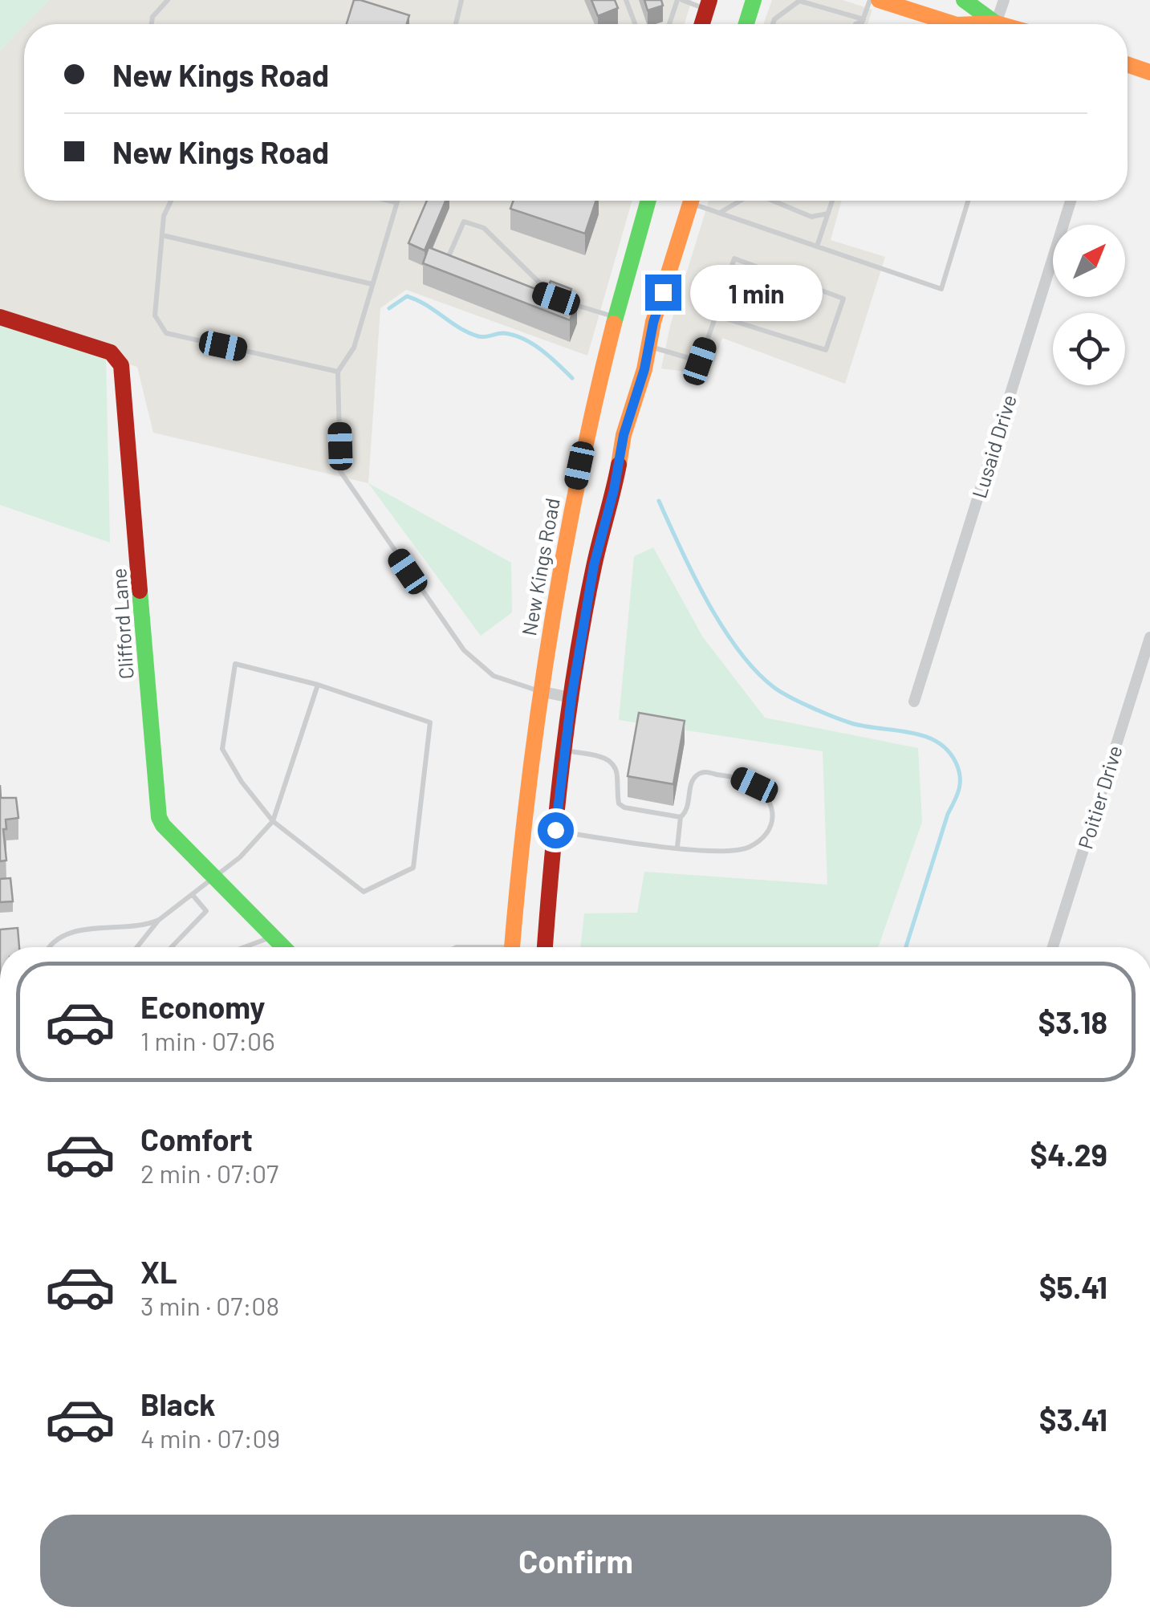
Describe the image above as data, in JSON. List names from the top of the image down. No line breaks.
{"streets":{"main road":["New Kings Road","Clifford Lane"],"street":["Lusaid Drive","Poitier Drive"]},"north":"top right","page":{"banner":["New Kings Road","New Kings Road"],"bubble":"1 min","list":[{"name":"Economy","note":"1 min · 07:06","value":"$3.18"},{"name":"Comfort","note":"2 min · 07:07","value":"$4.29"},{"name":"XL","note":"3 min · 07:08","value":"$5.41"},{"name":"Black","note":"4 min · 07:09","value":"$3.41"}],"buttons":"Confirm"}}
